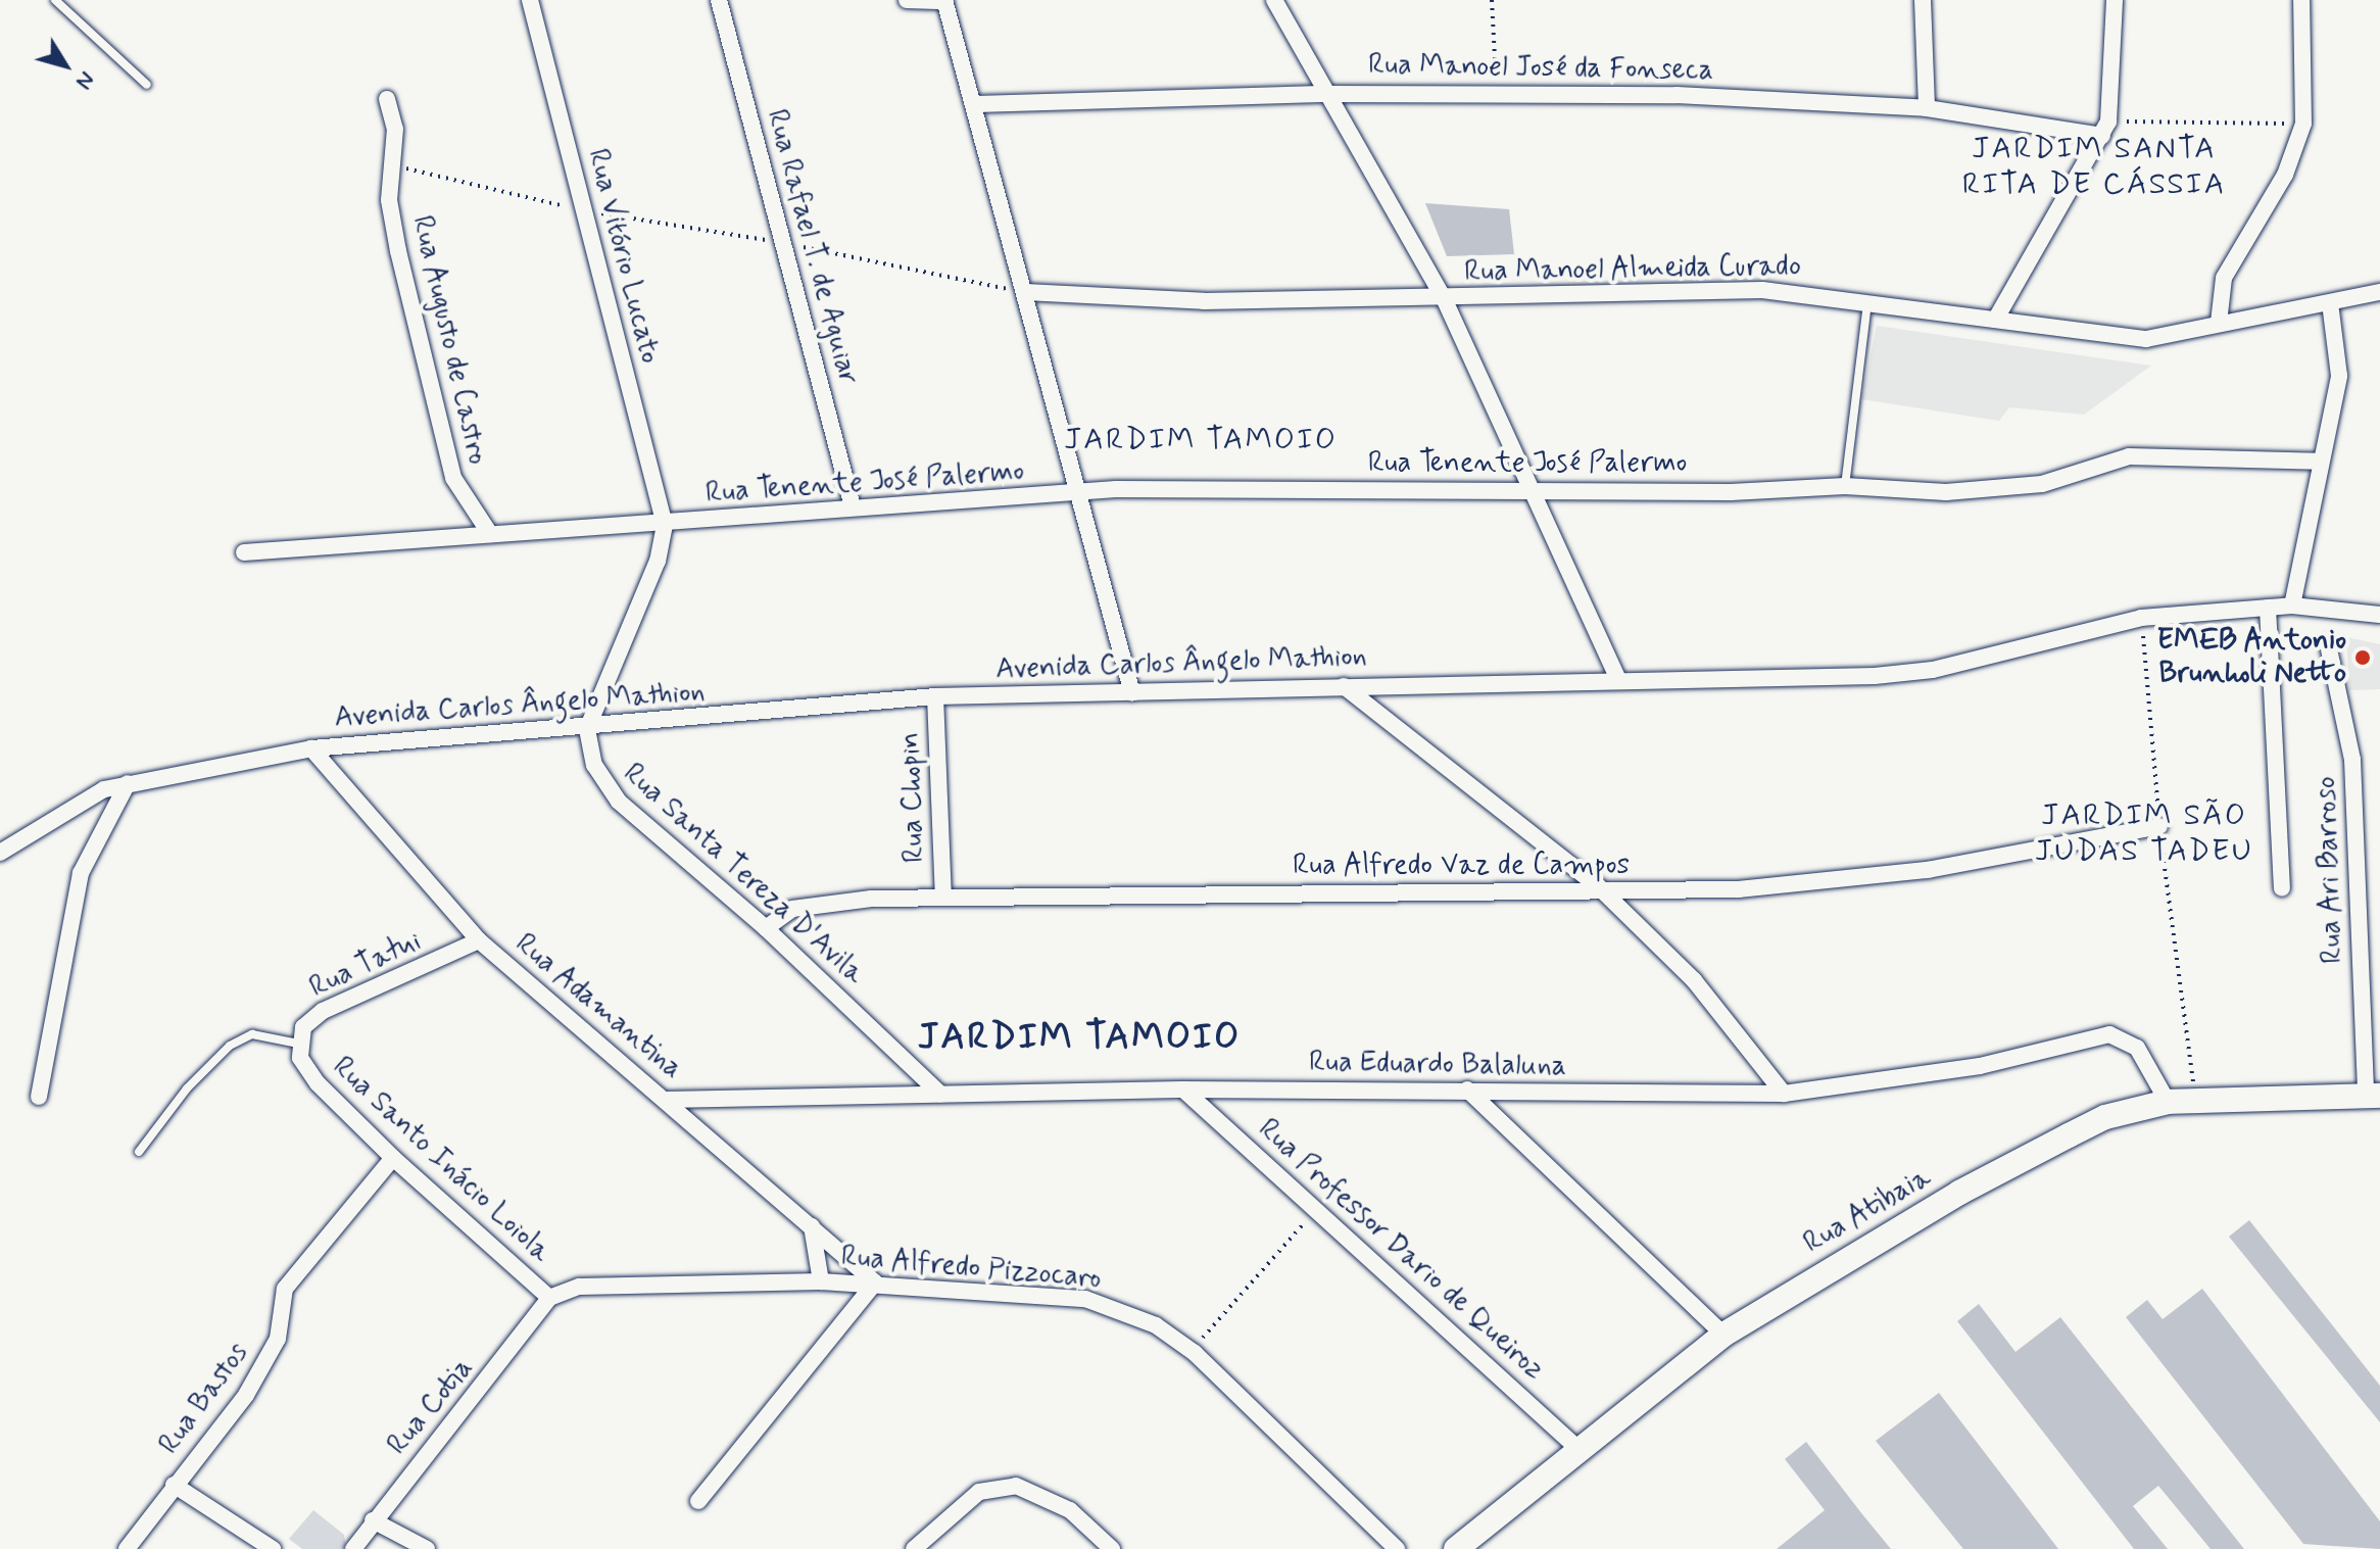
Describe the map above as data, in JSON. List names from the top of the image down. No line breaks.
{"streets":{"main road":["Rua Atibaia"],"street":["Rua Manoel José da Fonseca","Rua Rafael T. de Aguiar","Rua Vitório Lucato","Rua Manoel Almeida Curado","Rua Augusto de Castro","Rua Tenente José Palermo","Avenida Carlos Ângelo Mathion","Rua Chopin","Rua Alfredo Vaz de Campos","Rua Ari Barroso","Rua Santa Tereza D'Avila","Rua Tatui","Rua Adamantina","Rua Eduardo Balaluna","Rua Santo Inácio Loiola","Rua Professor Dario de Queiroz","Rua Alfredo Pizzocaro","Rua Bastos","Rua Cotia"]},"crossings":[["Rua Rafael T. de Aguiar","Rua Tenente José Palermo"],["Rua Vitório Lucato","Rua Tenente José Palermo"],["Rua Augusto de Castro","Rua Tenente José Palermo"],["Avenida Carlos Ângelo Mathion","Rua Chopin"],["Avenida Carlos Ângelo Mathion","Rua Santa Tereza D'Avila"],["Avenida Carlos Ângelo Mathion","Rua Adamantina"],["Rua Chopin","Rua Alfredo Vaz de Campos"],["Rua Alfredo Vaz de Campos","Rua Santa Tereza D'Avila"],["Rua Ari Barroso","Rua Atibaia"],["Rua Santa Tereza D'Avila","Rua Eduardo Balaluna"],["Rua Tatui","Rua Adamantina"],["Rua Tatui","Rua Santo Inácio Loiola"],["Rua Adamantina","Rua Eduardo Balaluna"],["Rua Adamantina","Rua Alfredo Pizzocaro"],["Rua Eduardo Balaluna","Rua Atibaia"],["Rua Eduardo Balaluna","Rua Professor Dario de Queiroz"],["Rua Santo Inácio Loiola","Rua Alfredo Pizzocaro"],["Rua Santo Inácio Loiola","Rua Bastos"],["Rua Santo Inácio Loiola","Rua Cotia"],["Rua Atibaia","Rua Professor Dario de Queiroz"],["Rua Alfredo Pizzocaro","Rua Cotia"]],"districts":["JARDIM SANTA RITA DE CÁSSIA","JARDIM TAMOIO","JARDIM SÃO JUDAS TADEU","JARDIM TAMOIO"],"places":["EMEB Antonio Brunholi Netto"],"north":"bottom right"}
